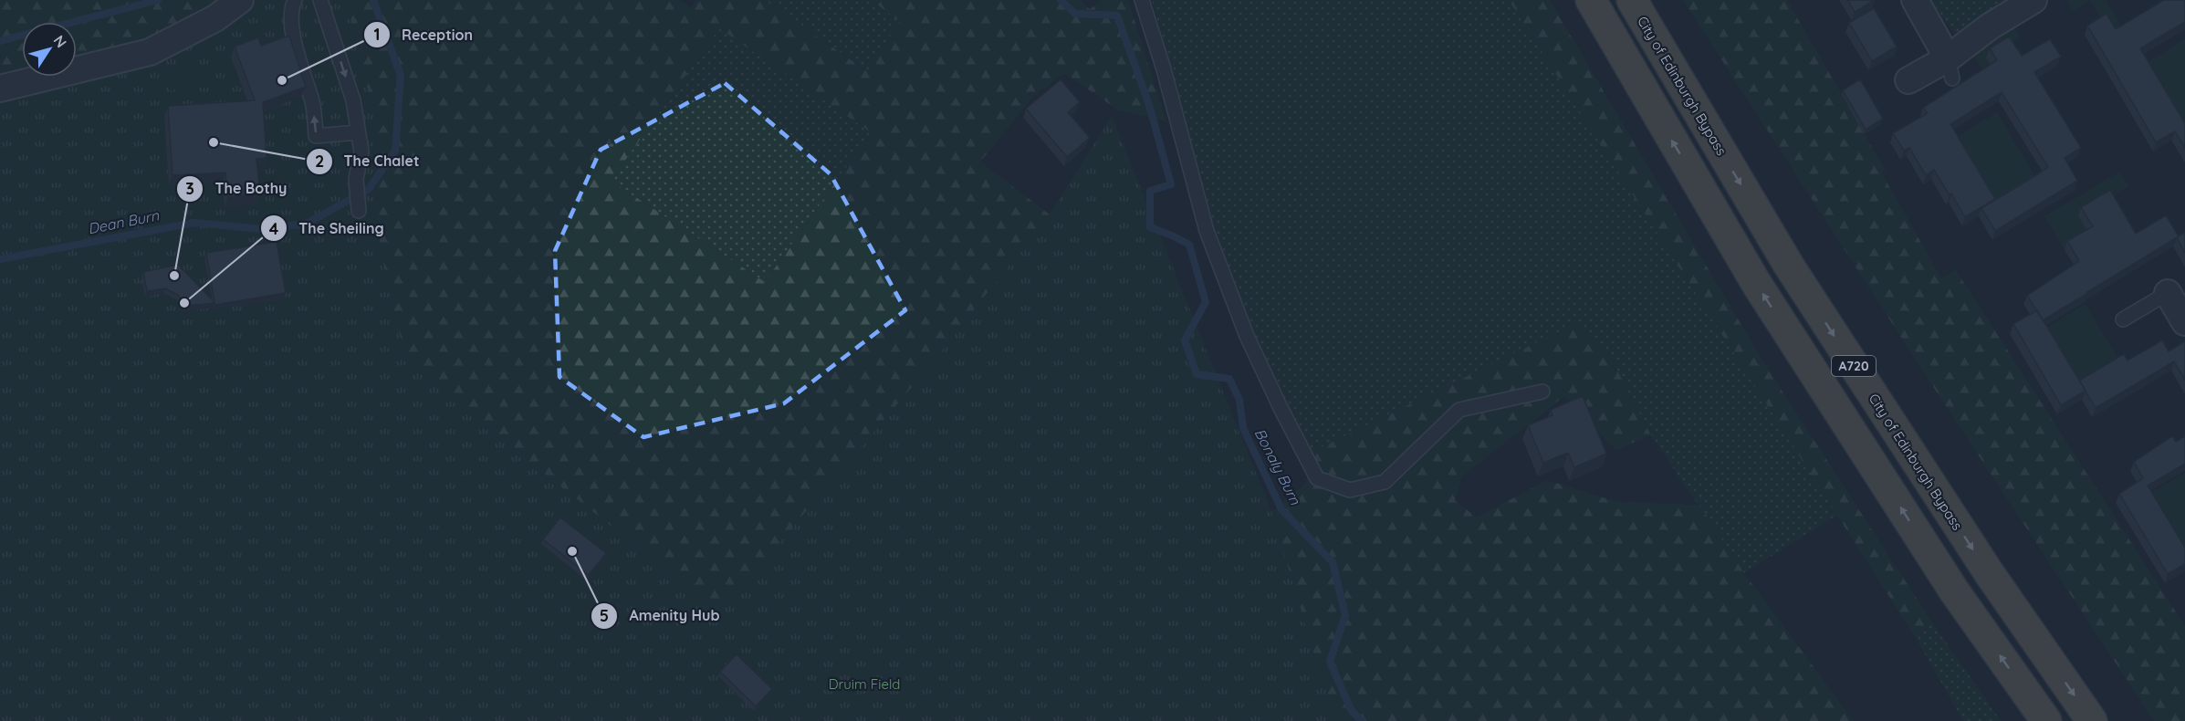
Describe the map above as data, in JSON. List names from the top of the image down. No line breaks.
{"streets":{"highway":["City of Edinburgh Bypass","A720"]},"water":["Dean Burn","Bonaly Burn"],"parks":["Druim Field"],"places":["Reception","The Chalet","The Bothy","The Sheiling","Amenity Hub"],"north":"top right"}
